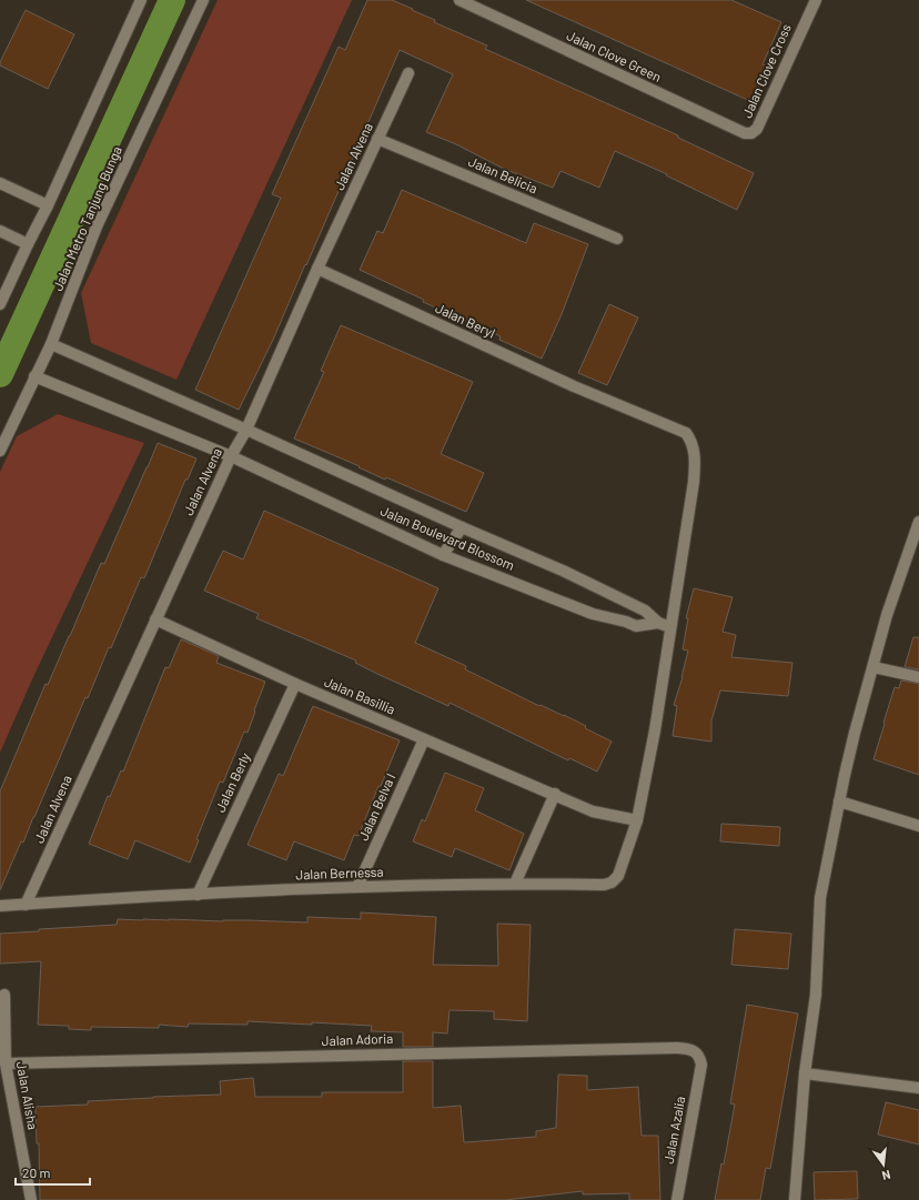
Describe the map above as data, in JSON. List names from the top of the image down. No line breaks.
{"streets":{"street":["Jalan Clove Green","Jalan Clove Cross","Jalan Alvena","Jalan Belicia","Jalan Metro Tanjung Bunga","Jalan Beryl","Jalan Boulevard Blossom","Jalan Basillia","Jalan Berly","Jalan Belva I","Jalan Bernessa","Jalan Adoria","Jalan Alisha","Jalan Azalia"]},"crossings":[["Jalan Clove Green","Jalan Clove Cross"],["Jalan Alvena","Jalan Belicia"],["Jalan Alvena","Jalan Beryl"],["Jalan Alvena","Jalan Boulevard Blossom"],["Jalan Alvena","Jalan Basillia"],["Jalan Alvena","Jalan Bernessa"],["Jalan Metro Tanjung Bunga","Jalan Boulevard Blossom"],["Jalan Beryl","Jalan Boulevard Blossom"],["Jalan Beryl","Jalan Bernessa"],["Jalan Boulevard Blossom","Jalan Bernessa"],["Jalan Basillia","Jalan Berly"],["Jalan Basillia","Jalan Belva I"],["Jalan Basillia","Jalan Bernessa"],["Jalan Berly","Jalan Bernessa"],["Jalan Belva I","Jalan Bernessa"],["Jalan Adoria","Jalan Alisha"],["Jalan Adoria","Jalan Azalia"]],"scale_bar":"20 m","north":"bottom"}
